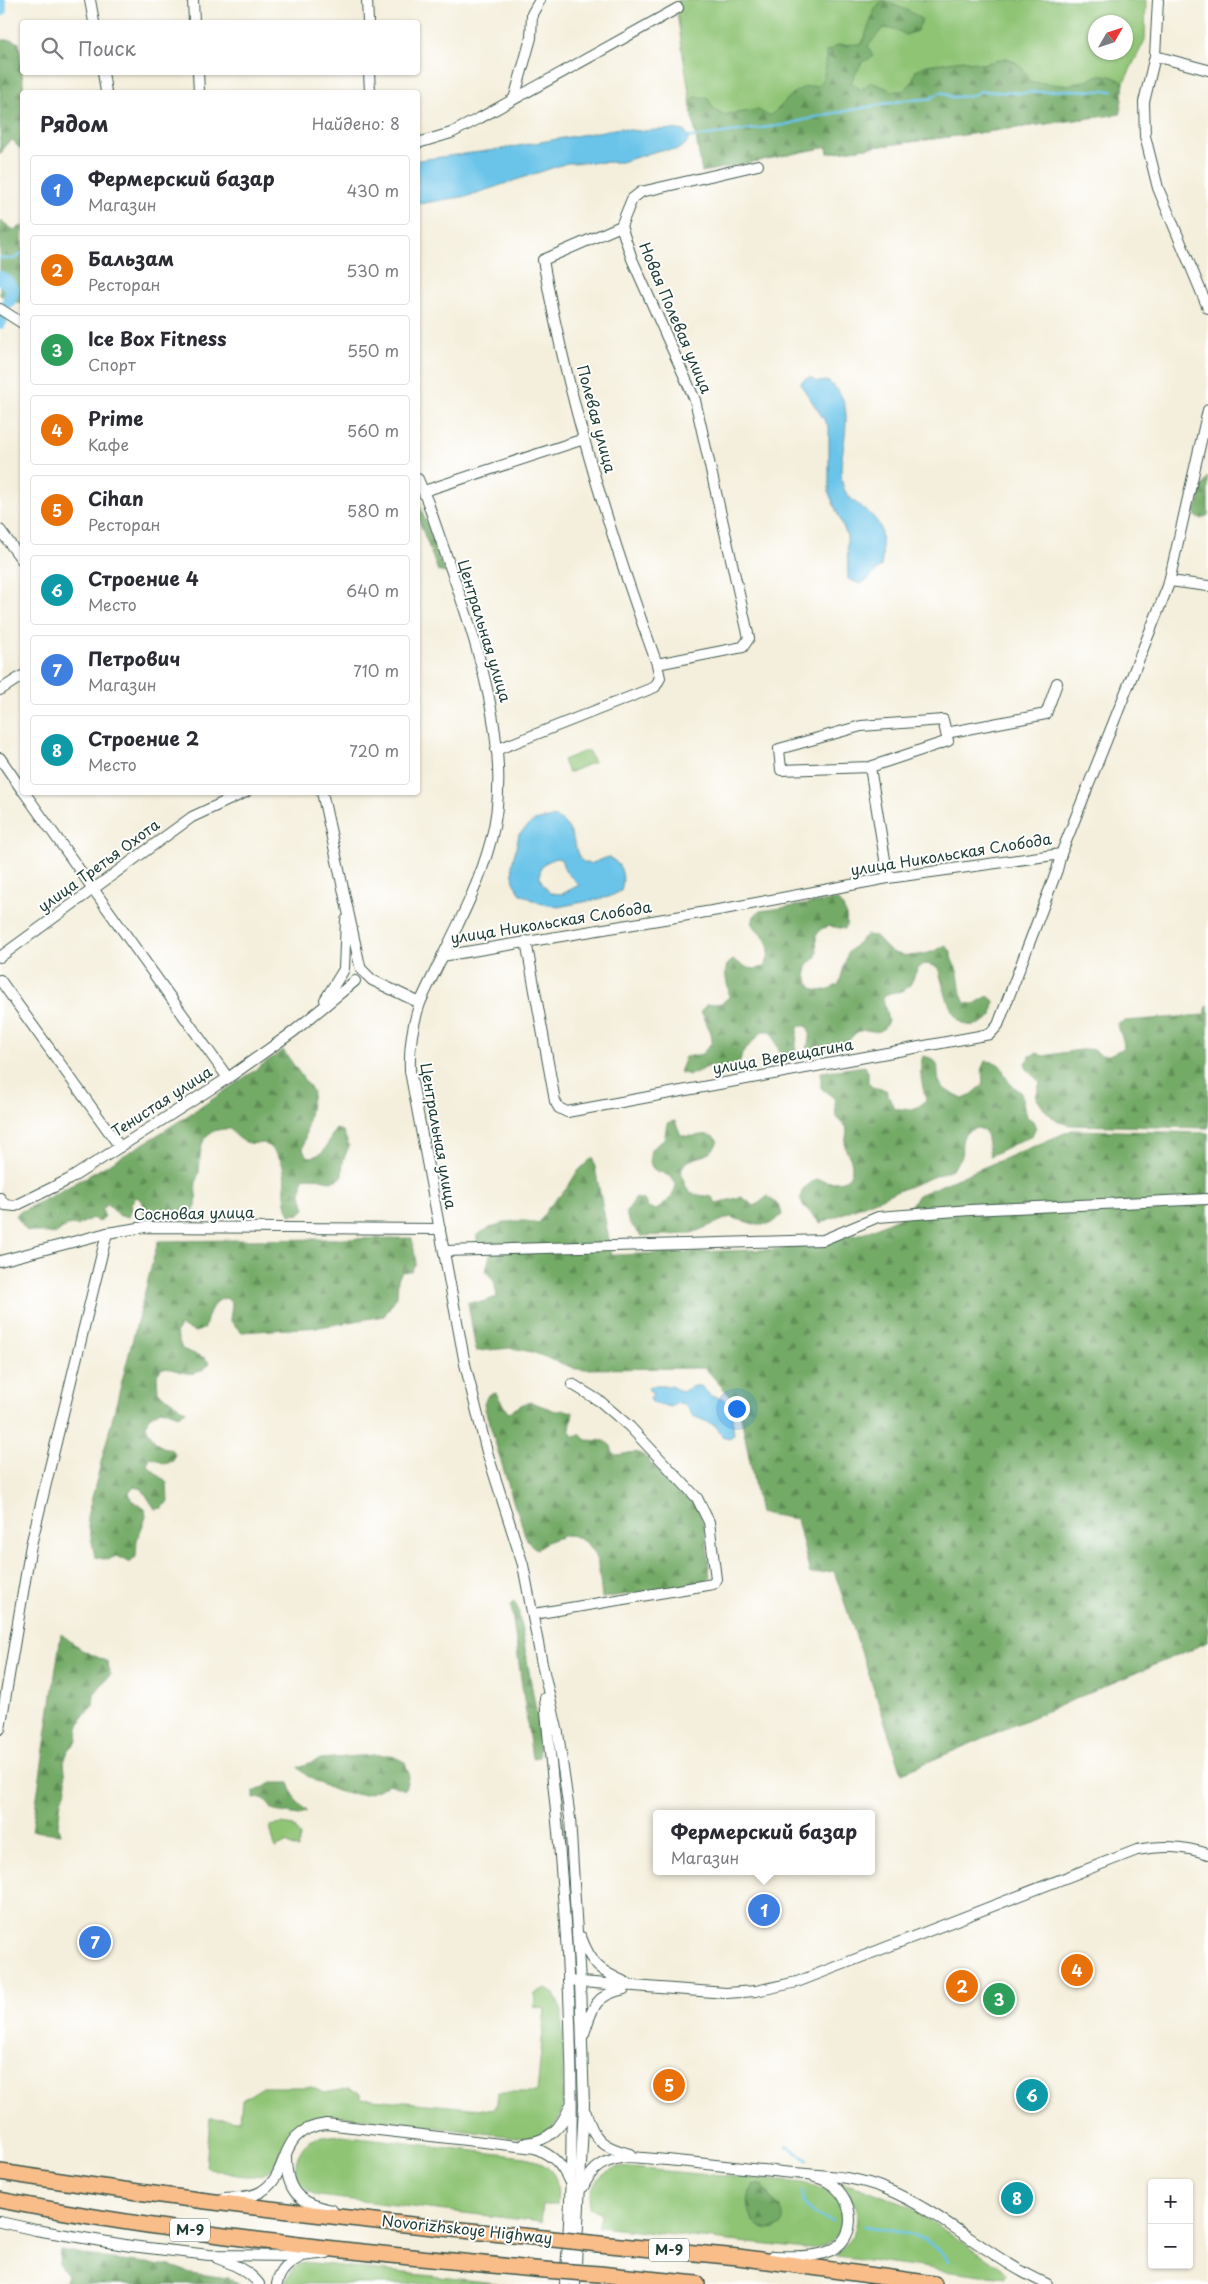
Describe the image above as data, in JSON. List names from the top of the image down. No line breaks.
{"streets":{"highway":["М-9","Novorizhskoye Highway"],"street":["Новая Полевая улица","Полевая улица","Центральная улица","улица Никольская Слобода","улица Третья Охота","улица Верещагина","Тенистая улица","Сосновая улица"]},"crossings":[["Новая Полевая улица","Полевая улица"],["Центральная улица","улица Никольская Слобода"],["Центральная улица","Сосновая улица"],["улица Никольская Слобода","улица Верещагина"],["М-9","Novorizhskoye Highway"]],"north":"top right","page":{"search":"Поиск","heading":["Рядом","Найдено: 8"],"list":[{"mark":"1","name":"Фермерский базар","note":"Магазин","value":"430 m"},{"mark":"2","name":"Бальзам","note":"Ресторан","value":"530 m"},{"mark":"3","name":"Ice Box Fitness","note":"Спорт","value":"550 m"},{"mark":"4","name":"Prime","note":"Кафе","value":"560 m"},{"mark":"5","name":"Cihan","note":"Ресторан","value":"580 m"},{"mark":"6","name":"Строение 4","note":"Место","value":"640 m"},{"mark":"7","name":"Петрович","note":"Магазин","value":"710 m"},{"mark":"8","name":"Строение 2","note":"Место","value":"720 m"}],"popup":["Фермерский базар","Магазин"],"pins":["1","7","4","2","3","5","6","8"],"map_buttons":["+","−"]}}
